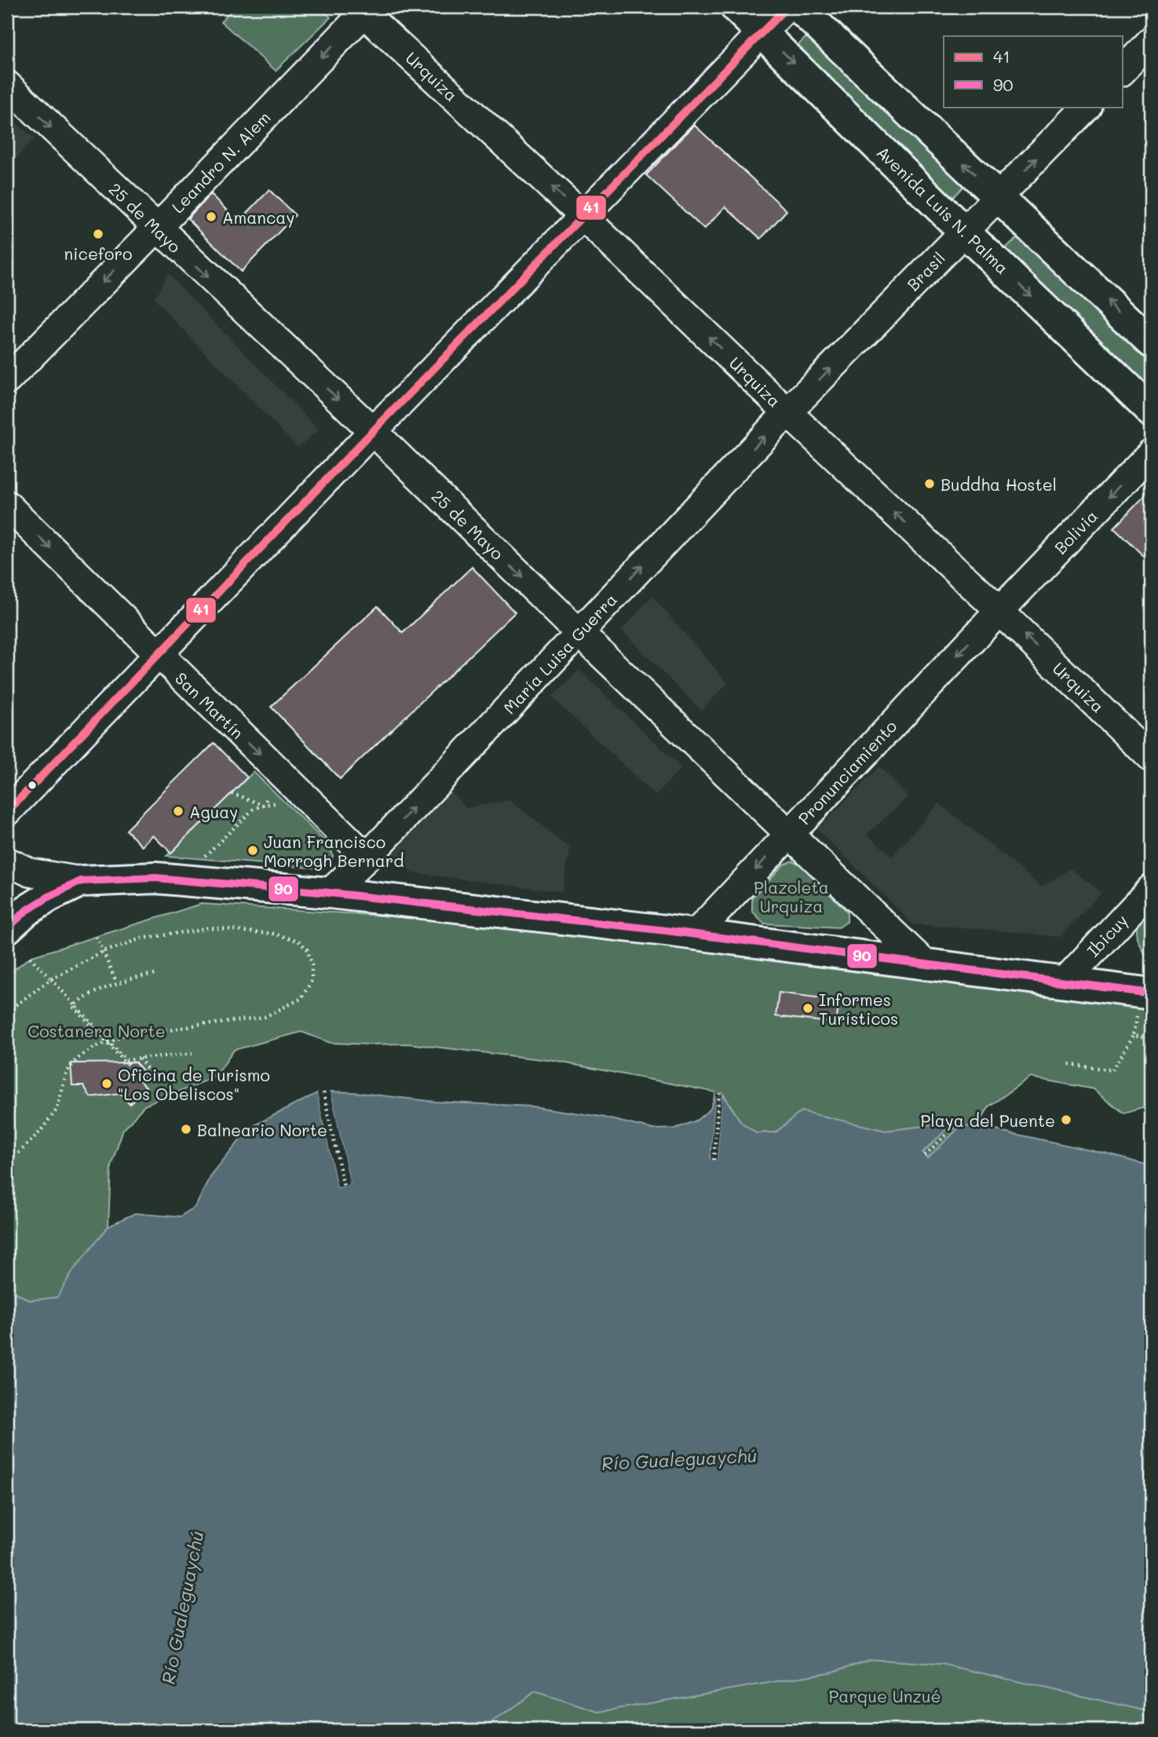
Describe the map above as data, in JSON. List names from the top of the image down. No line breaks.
{"streets":{"main road":["Avenida Luis N. Palma"],"street":["Urquiza","Leandro N. Alem","25 de Mayo","Brasil","Bolivia","María Luisa Guerra","San Martín","Pronunciamiento","Ibicuy"]},"crossings":[["Urquiza","Leandro N. Alem"],["Urquiza","Brasil"],["Urquiza","Bolivia"],["Urquiza","María Luisa Guerra"],["Urquiza","Pronunciamiento"],["Leandro N. Alem","25 de Mayo"],["Avenida Luis N. Palma","Brasil"],["25 de Mayo","María Luisa Guerra"],["25 de Mayo","Pronunciamiento"],["Brasil","María Luisa Guerra"],["Bolivia","Pronunciamiento"],["María Luisa Guerra","San Martín"]],"one_way":["Urquiza","Leandro N. Alem","25 de Mayo","Brasil","Bolivia","María Luisa Guerra","San Martín","Pronunciamiento"],"water":["Río Gualeguaychú"],"parks":["Plazoleta Urquiza","Costanera Norte","Parque Unzué"],"places":["Amancay","niceforo","Buddha Hostel","Aguay","Juan Francisco Morrogh Bernard","Informes Turísticos","Oficina de Turismo \"Los Obeliscos\"","Playa del Puente","Balneario Norte"],"lines":["transit line 41","transit line 90"],"legend":["41","90"]}
